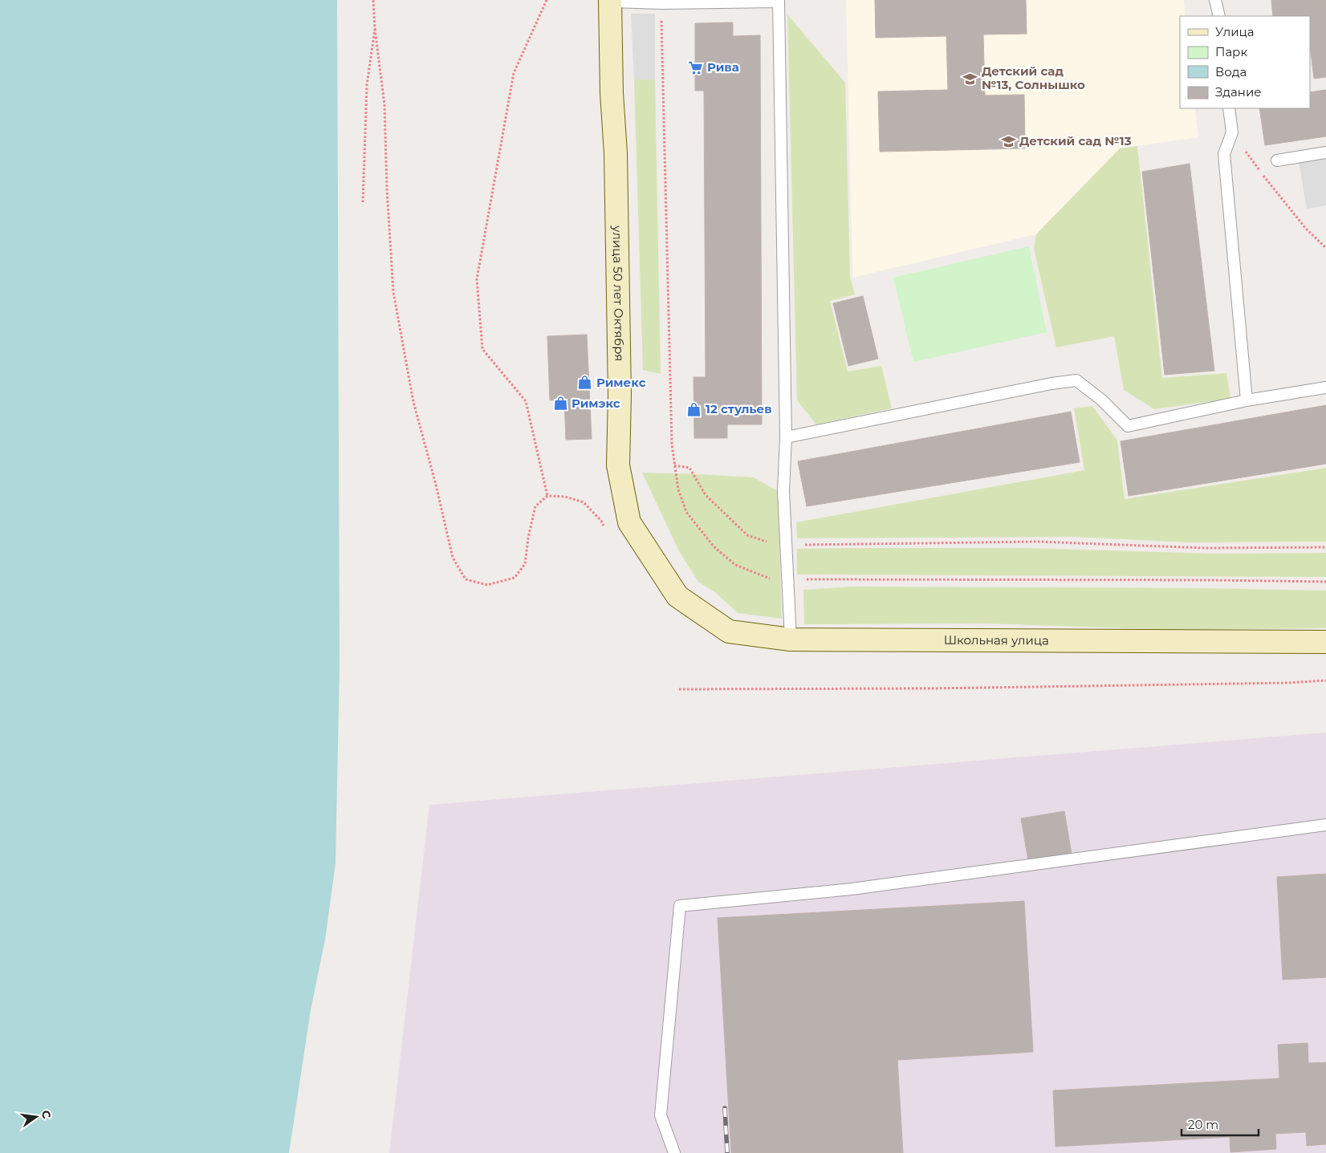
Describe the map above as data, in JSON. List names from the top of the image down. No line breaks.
{"streets":{"street":["улица 50 лет Октября","Школьная улица"]},"crossings":[["улица 50 лет Октября","Школьная улица"]],"places":{"supermarket":["Рива"],"school or university":["Детский сад №13, Солнышко","Детский сад №13"],"shop":["Римекс","Римэкс","12 стульев"]},"legend":["Улица","Парк","Вода","Здание"],"scale_bar":"20 m","north":"right"}
